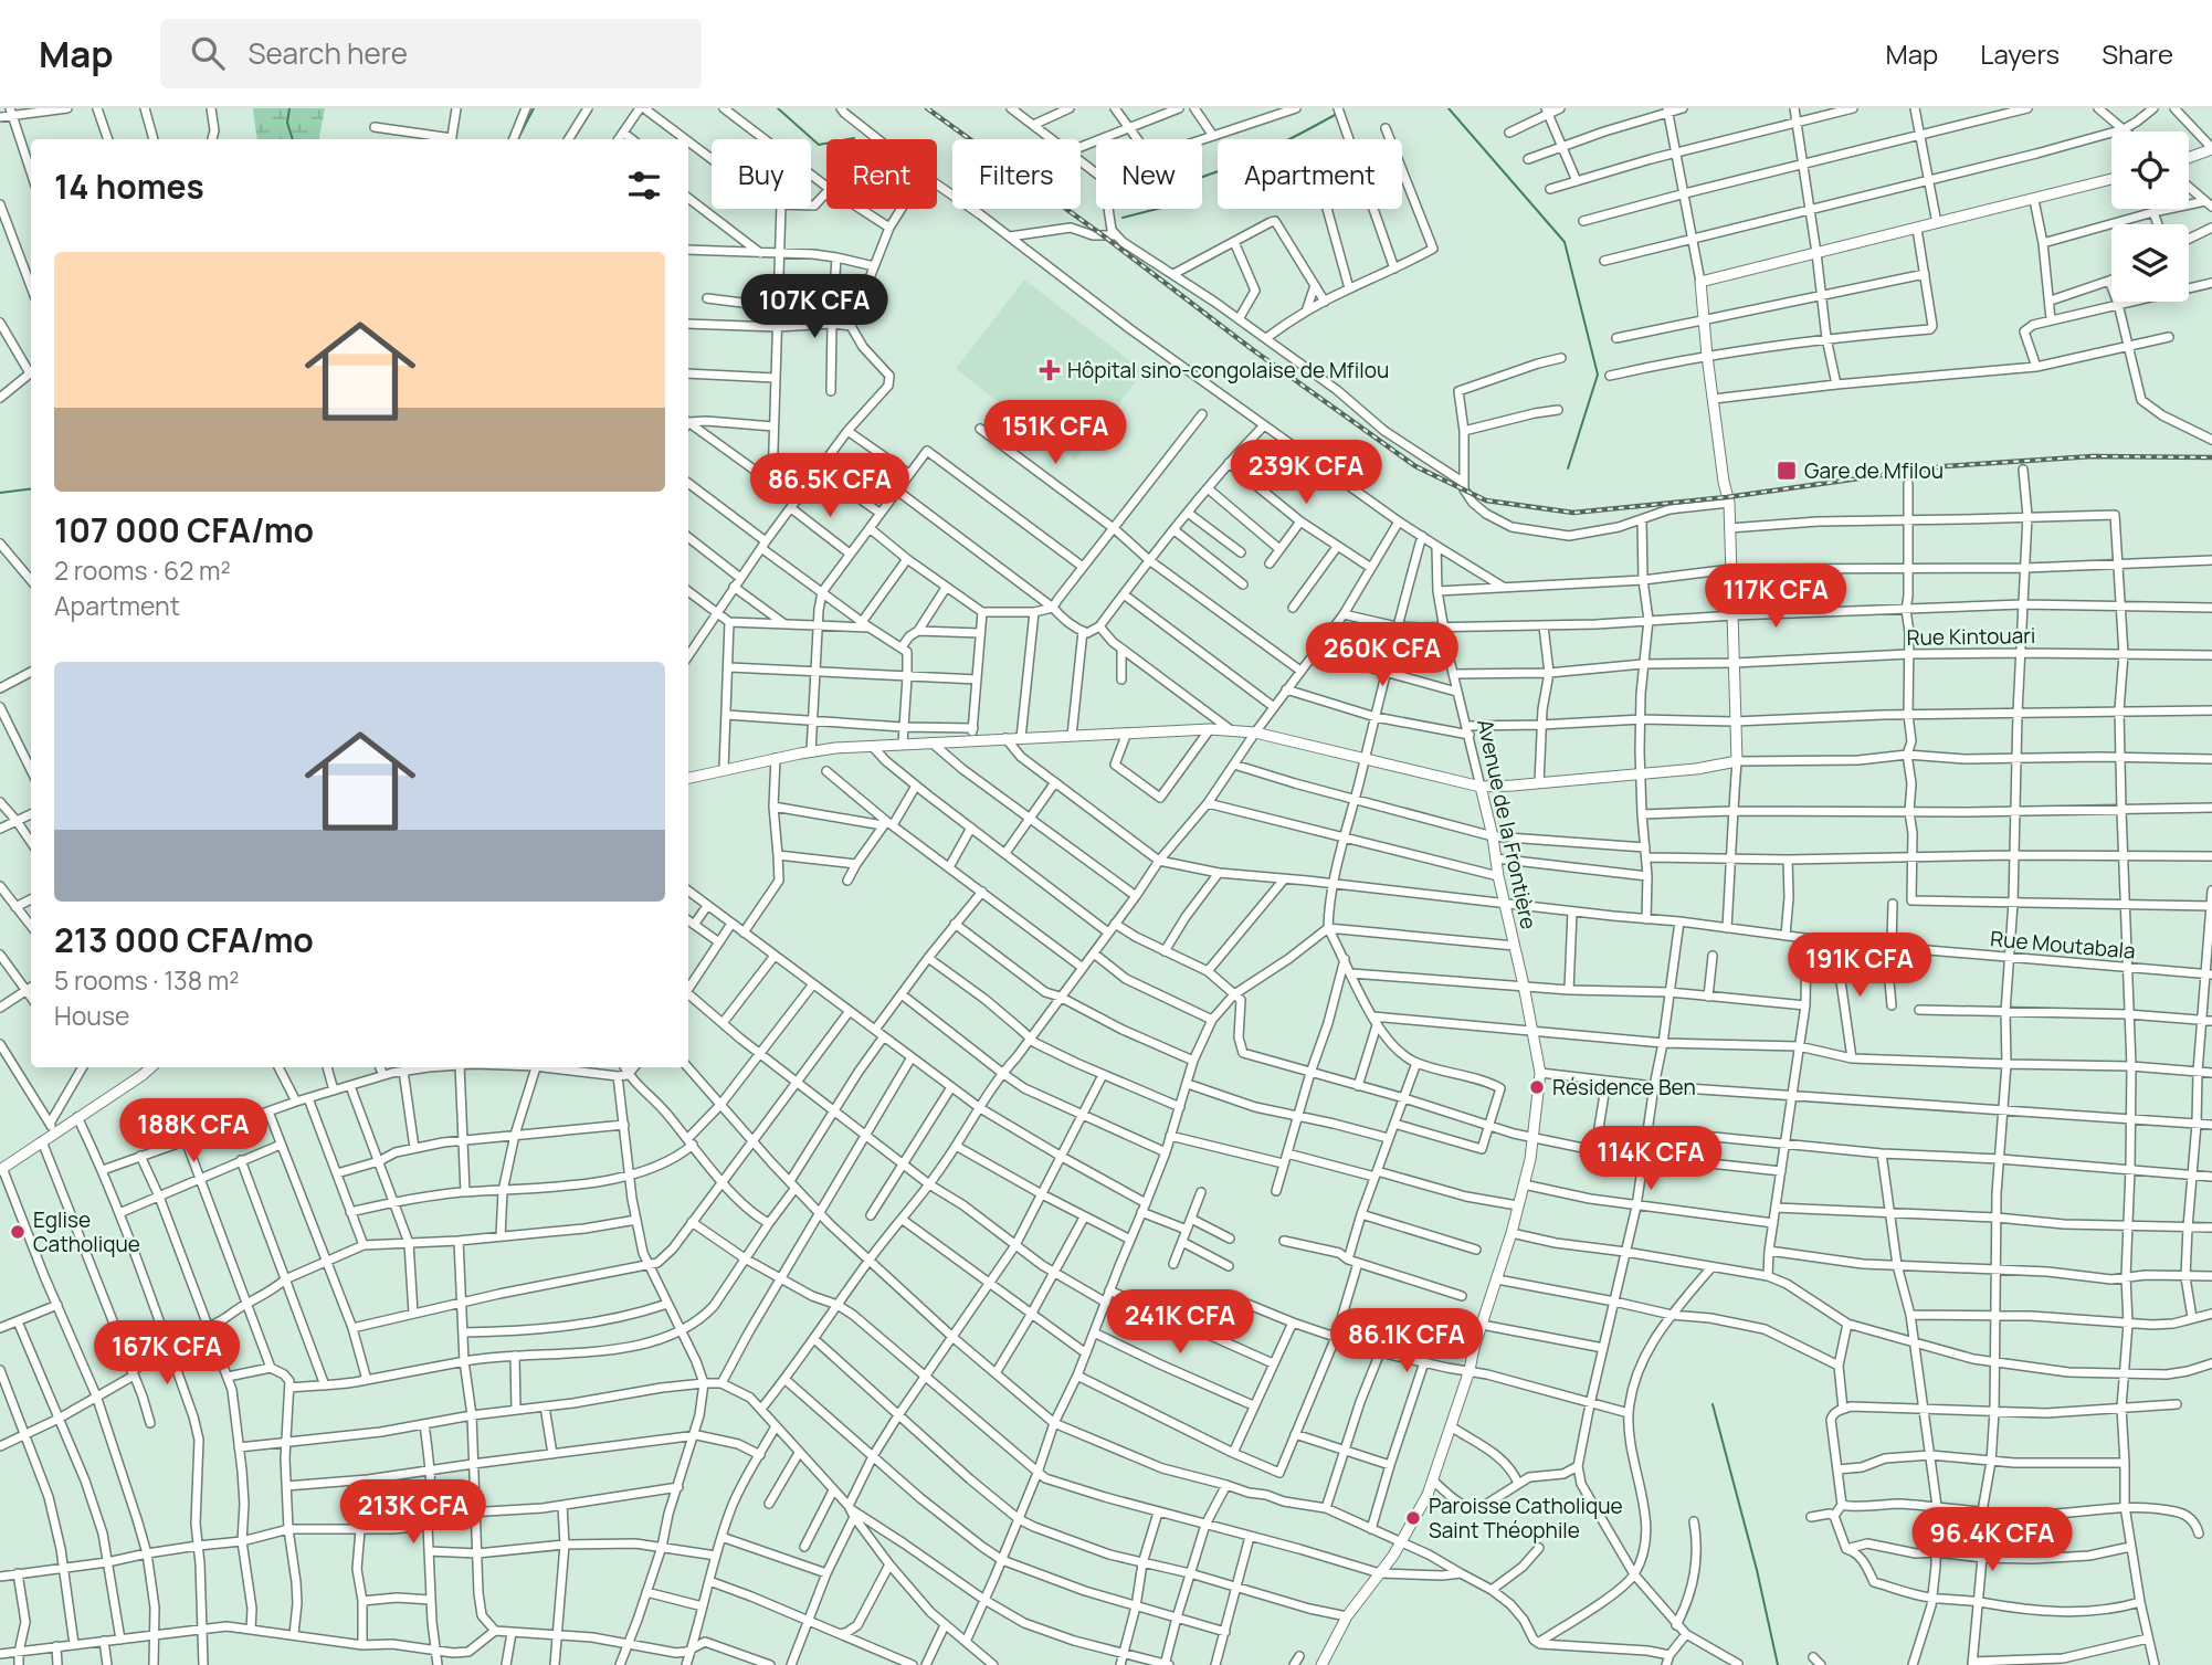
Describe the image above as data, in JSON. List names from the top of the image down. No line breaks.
{"streets":{"street":["Rue Kintouari","Avenue de la Frontière","Rue Moutabala"]},"crossings":[["Rue Kintouari","Avenue de la Frontière"],["Avenue de la Frontière","Rue Moutabala"]],"places":{"health":["Hôpital sino-congolaise de Mfilou"],"transit":["Gare de Mfilou"],"other":["Résidence Ben","Eglise Catholique","Paroisse Catholique Saint Théophile"]},"page":{"header":"Map","search":"Search here","nav":["Map","Layers","Share"],"chip":["Buy","Rent","Filters","New","Apartment"],"heading":"14 homes","list":[{"name":"107 000 CFA/mo","note":"2 rooms · 62 m² · Apartment"},{"name":"213 000 CFA/mo","note":"5 rooms · 138 m² · House"}],"price":["107K CFA","151K CFA","239K CFA","86.5K CFA","117K CFA","260K CFA","191K CFA","188K CFA","114K CFA","241K CFA","86.1K CFA","167K CFA","213K CFA","96.4K CFA"]}}
